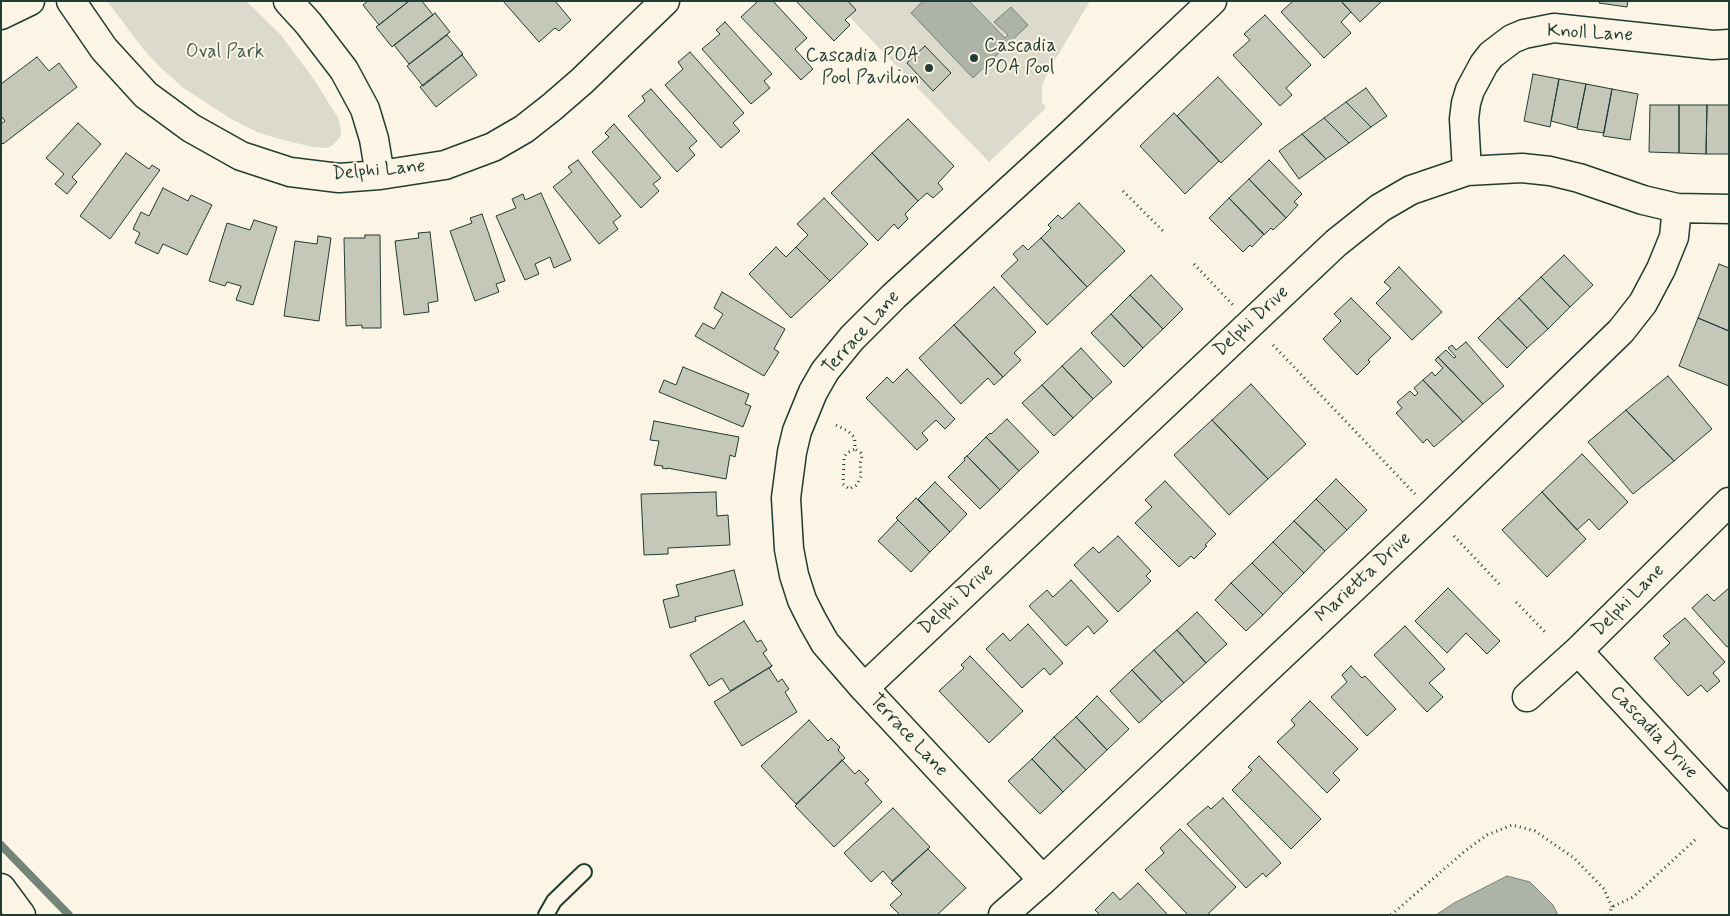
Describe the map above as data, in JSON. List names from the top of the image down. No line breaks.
{"streets":{"street":["Knoll Lane","Delphi Lane","Delphi Drive","Terrace Lane","Marietta Drive","Cascadia Drive"]},"crossings":[["Knoll Lane","Delphi Drive"],["Delphi Lane","Cascadia Drive"],["Delphi Drive","Terrace Lane"],["Delphi Drive","Marietta Drive"],["Terrace Lane","Marietta Drive"]],"parks":["Oval Park"],"places":["Cascadia POA Pool","Cascadia POA Pool Pavilion"]}
